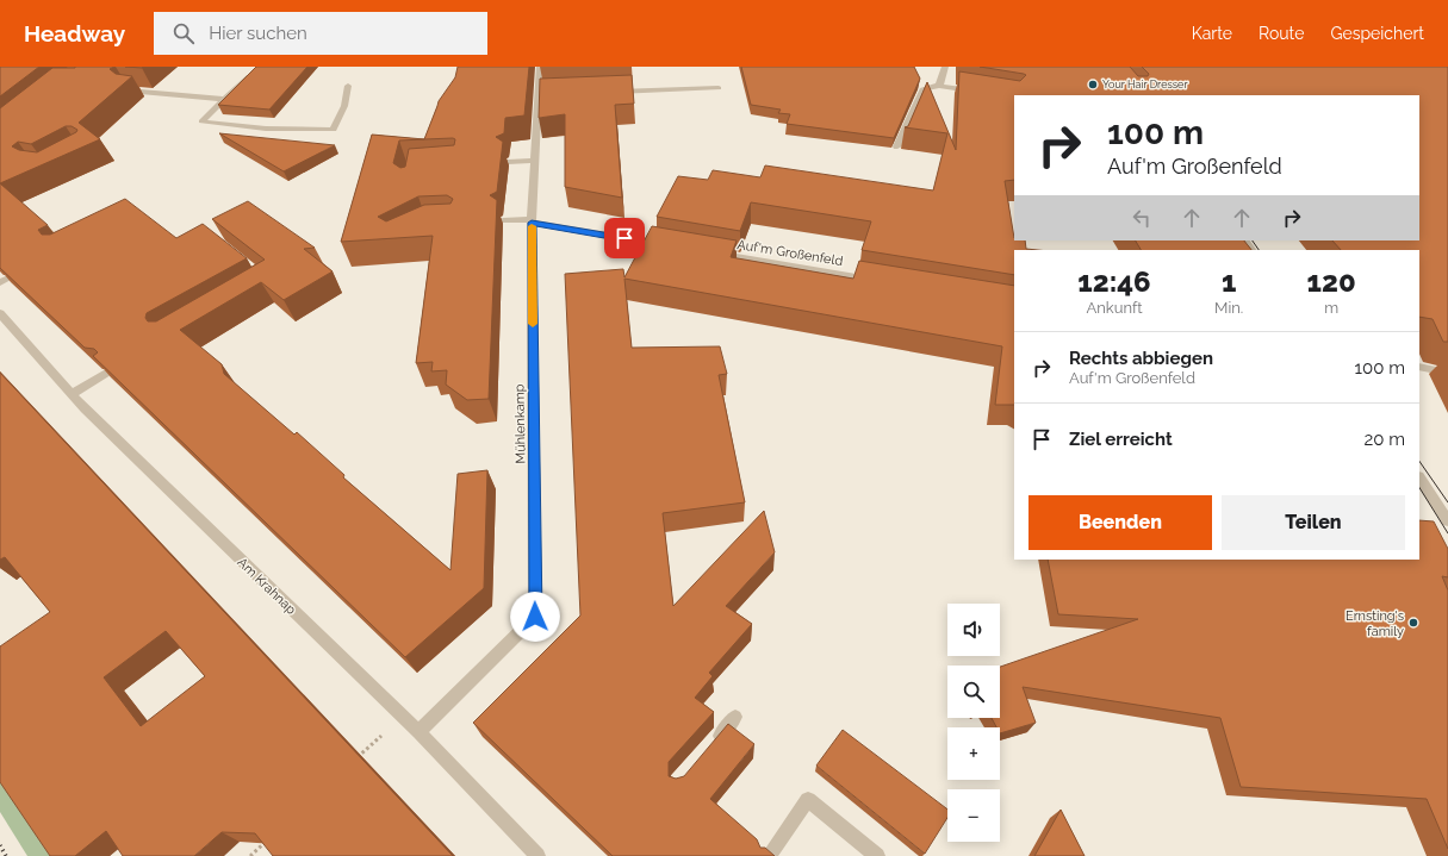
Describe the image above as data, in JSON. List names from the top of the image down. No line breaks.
{"streets":{"street":["Auf'm Großenfeld","Mühlenkamp","Am Krahnap"]},"crossings":[["Mühlenkamp","Am Krahnap"]],"places":["Your Hair Dresser","Ernsting's family"],"page":{"header":"Headway","search":"Hier suchen","nav":["Karte","Route","Gespeichert"],"turn":["100 m","Auf'm Großenfeld"],"eta":["12:46","Ankunft","1","Min.","120","m"],"list":[{"name":"Rechts abbiegen","note":"Auf'm Großenfeld","value":"100 m"},{"name":"Ziel erreicht","value":"20 m"}],"buttons":["Beenden","Teilen"],"map_buttons":["+","−"]}}
